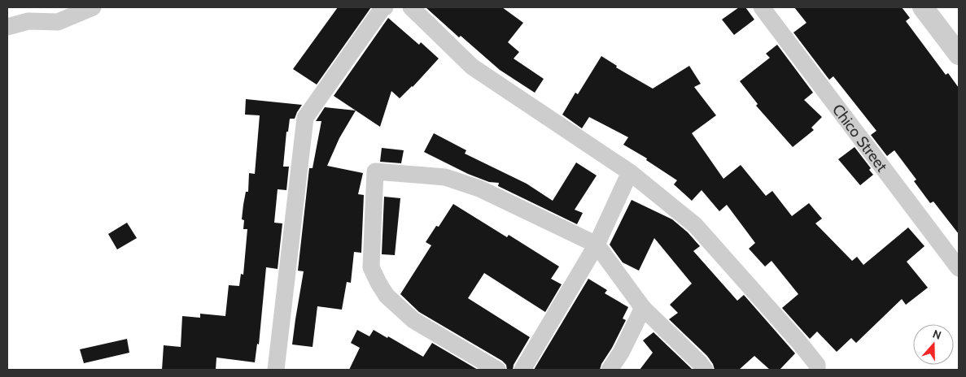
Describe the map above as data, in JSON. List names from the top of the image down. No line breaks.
{"streets":{"street":["Chico Street"]},"north":"top"}
